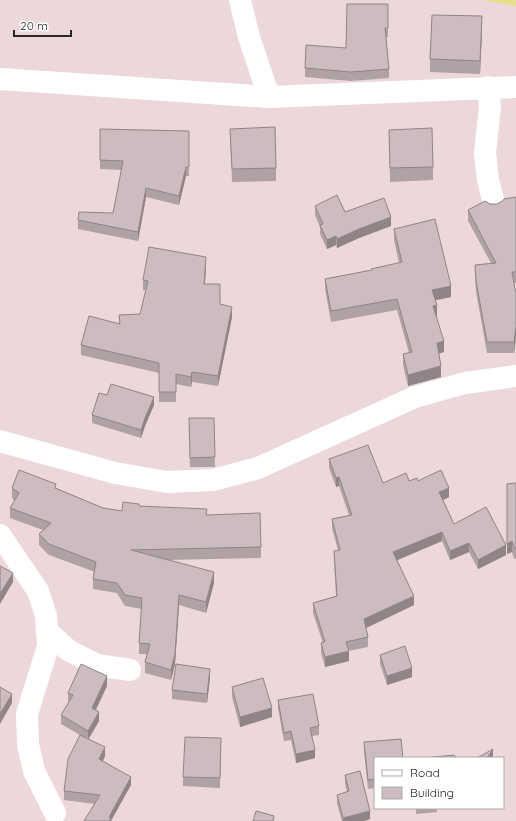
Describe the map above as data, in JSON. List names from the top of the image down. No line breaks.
{"legend":["Road","Building"],"scale_bar":"20 m"}
